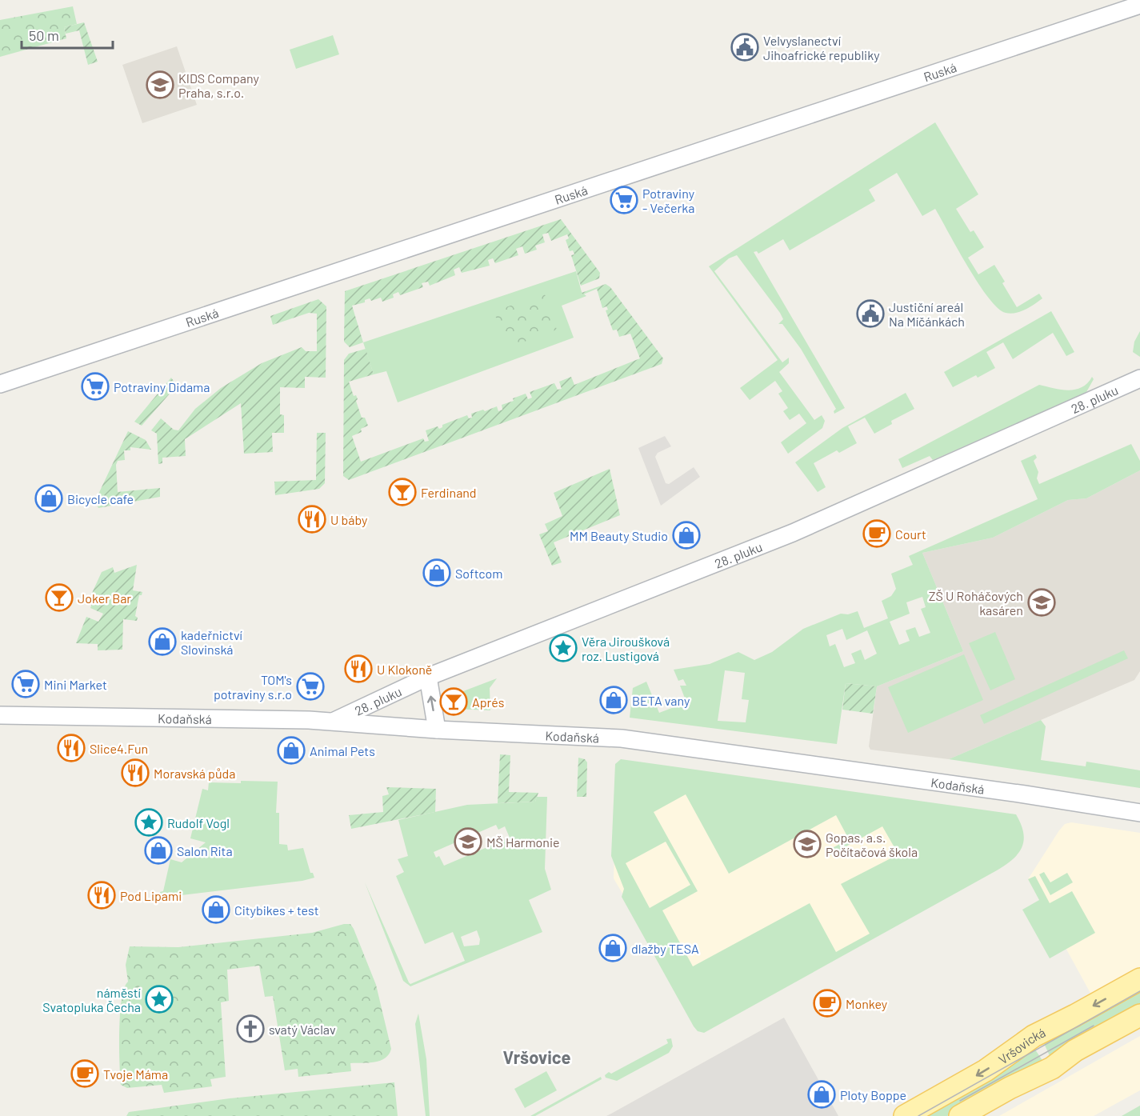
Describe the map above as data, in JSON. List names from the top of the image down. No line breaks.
{"streets":{"main road":["Vršovická"],"street":["Ruská","28. pluku","Kodaňská"]},"crossings":[["28. pluku","Kodaňská"]],"districts":["Vršovice"],"places":{"public building":["Velvyslanectví Jihoafrické republiky","Justiční areál Na Míčánkách"],"school or university":["KIDS Company Praha, s.r.o.","ZŠ U Roháčových kasáren","MŠ Harmonie","Gopas, a.s. Počítačová škola"],"supermarket":["Potraviny - Večerka","Potraviny Didama","Mini Market","TOM's potraviny s.r.o"],"bar":["Ferdinand","Joker Bar","Aprés"],"shop":["Bicycle cafe","MM Beauty Studio","Softcom","kadeřnictví Slovinská","BETA vany","Animal Pets","Salon Rita","Citybikes + test","dlažby TESA","Ploty Boppe"],"restaurant":["U báby","U Klokoně","Slice4.Fun","Moravská půda","Pod Lipami"],"cafe":["Court","Monkey","Tvoje Máma"],"place":["Věra Jiroušková roz. Lustigová","Rudolf Vogl","náměstí Svatopluka Čecha"],"church":["svatý Václav"]},"scale_bar":"50 m"}
